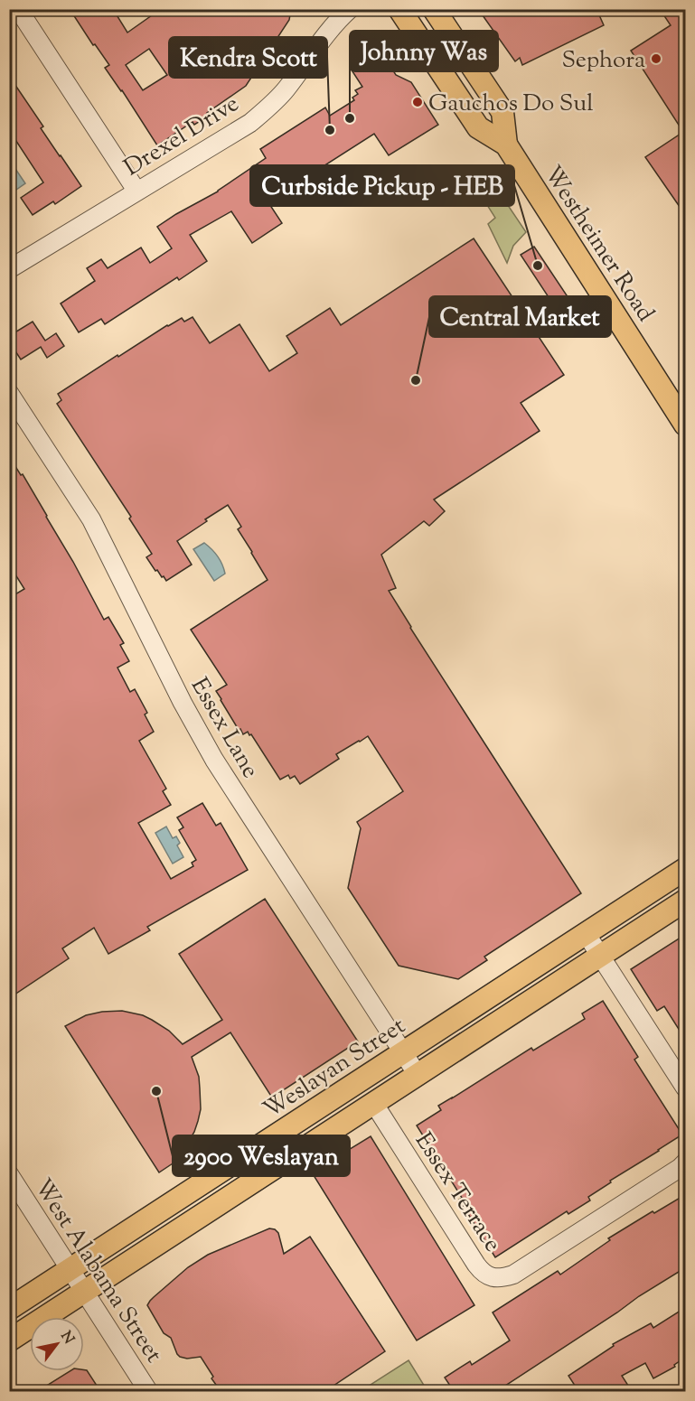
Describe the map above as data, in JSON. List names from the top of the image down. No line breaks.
{"streets":{"main road":["Westheimer Road","Weslayan Street"],"street":["Drexel Drive","Essex Lane","Essex Terrace","West Alabama Street"]},"crossings":[["Essex Lane","Weslayan Street"],["Weslayan Street","West Alabama Street"]],"places":["Sephora","Gauchos Do Sul","Johnny Was","Kendra Scott","Curbside Pickup - HEB","Central Market","2900 Weslayan"],"north":"top right"}
